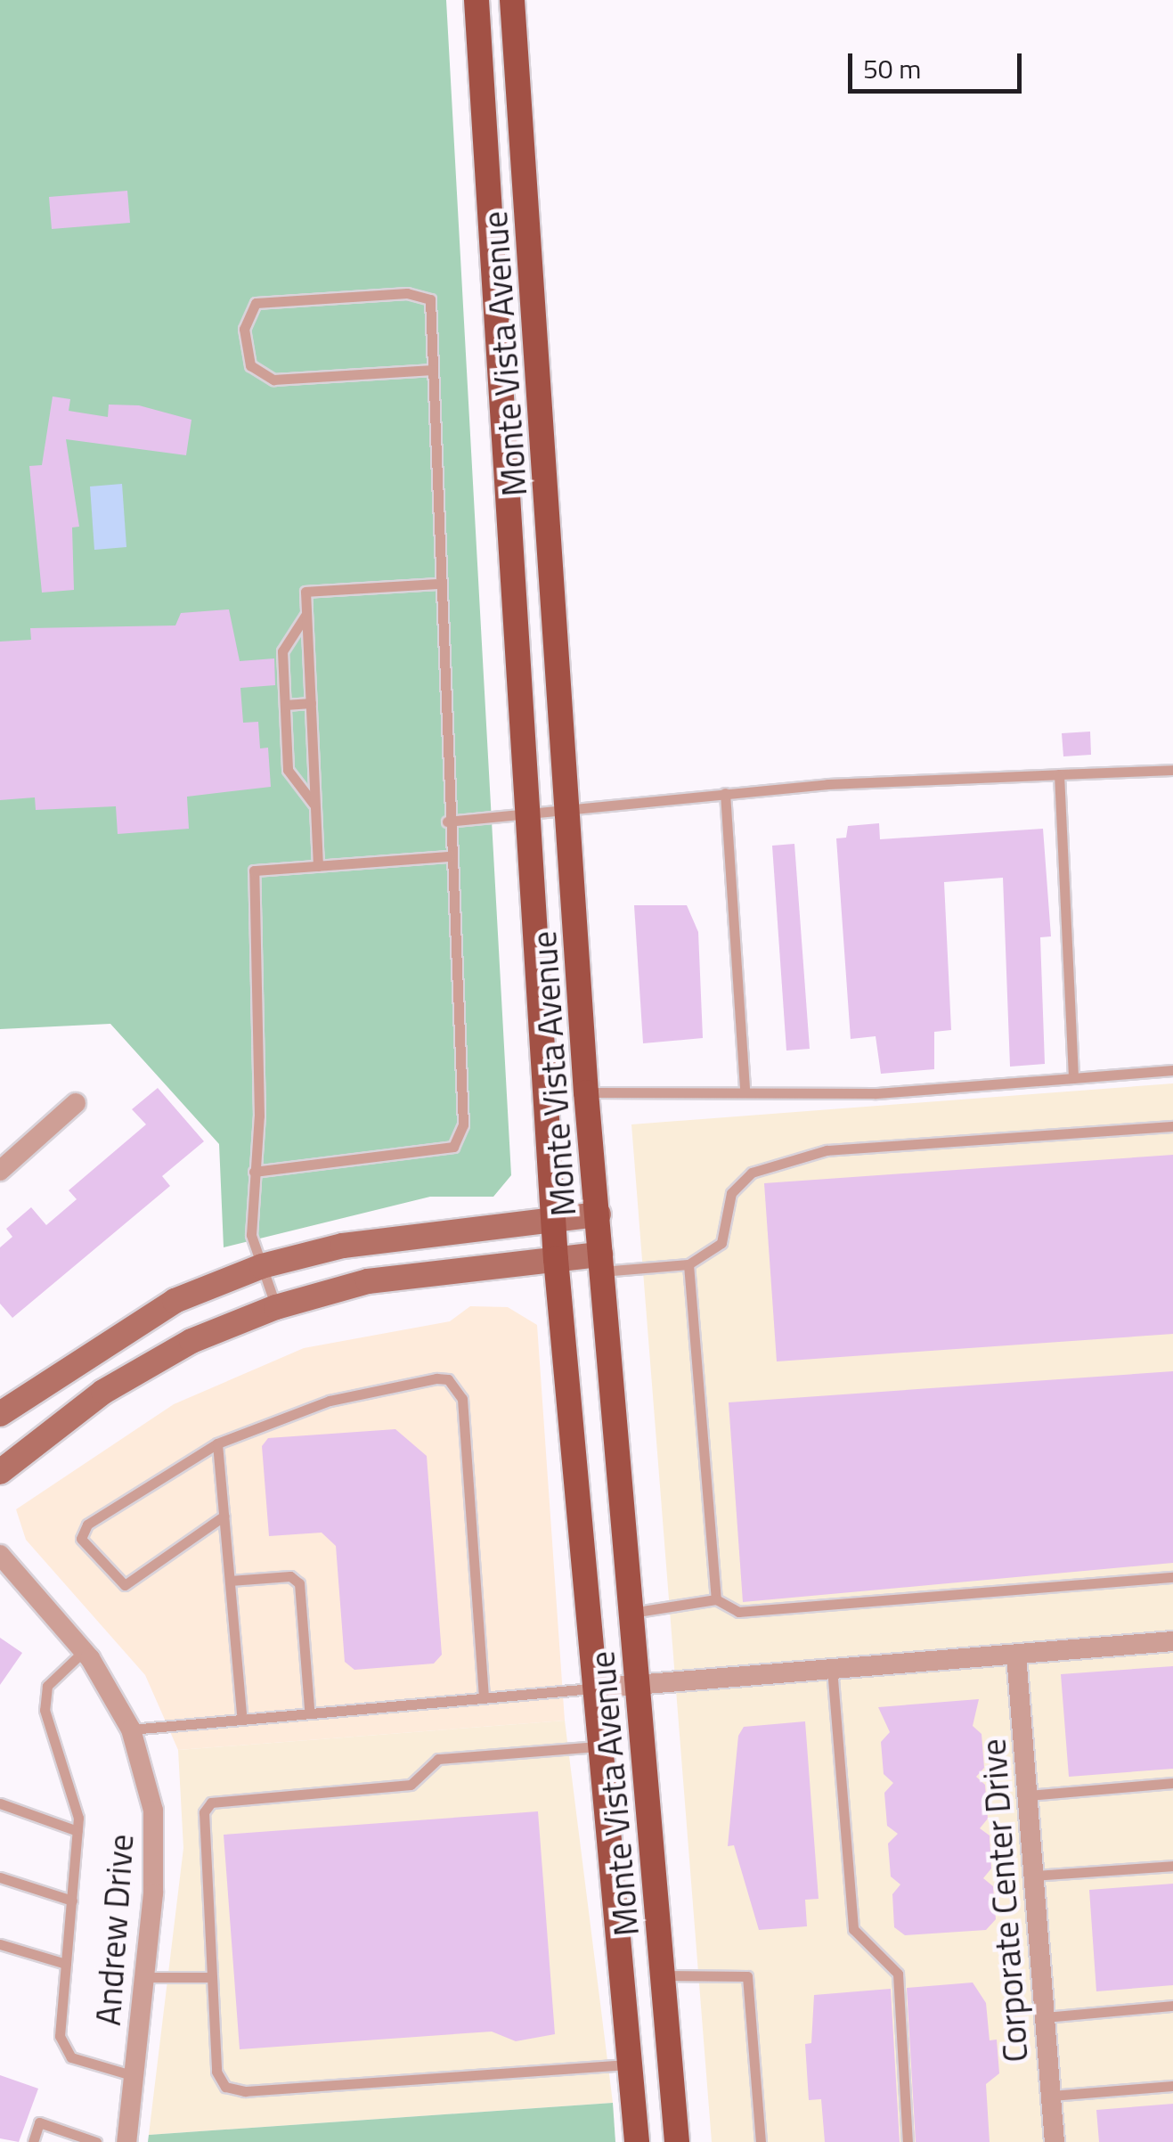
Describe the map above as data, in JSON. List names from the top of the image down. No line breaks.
{"streets":{"main road":["Monte Vista Avenue"],"street":["Corporate Center Drive","Andrew Drive"]},"scale_bar":"50 m"}
